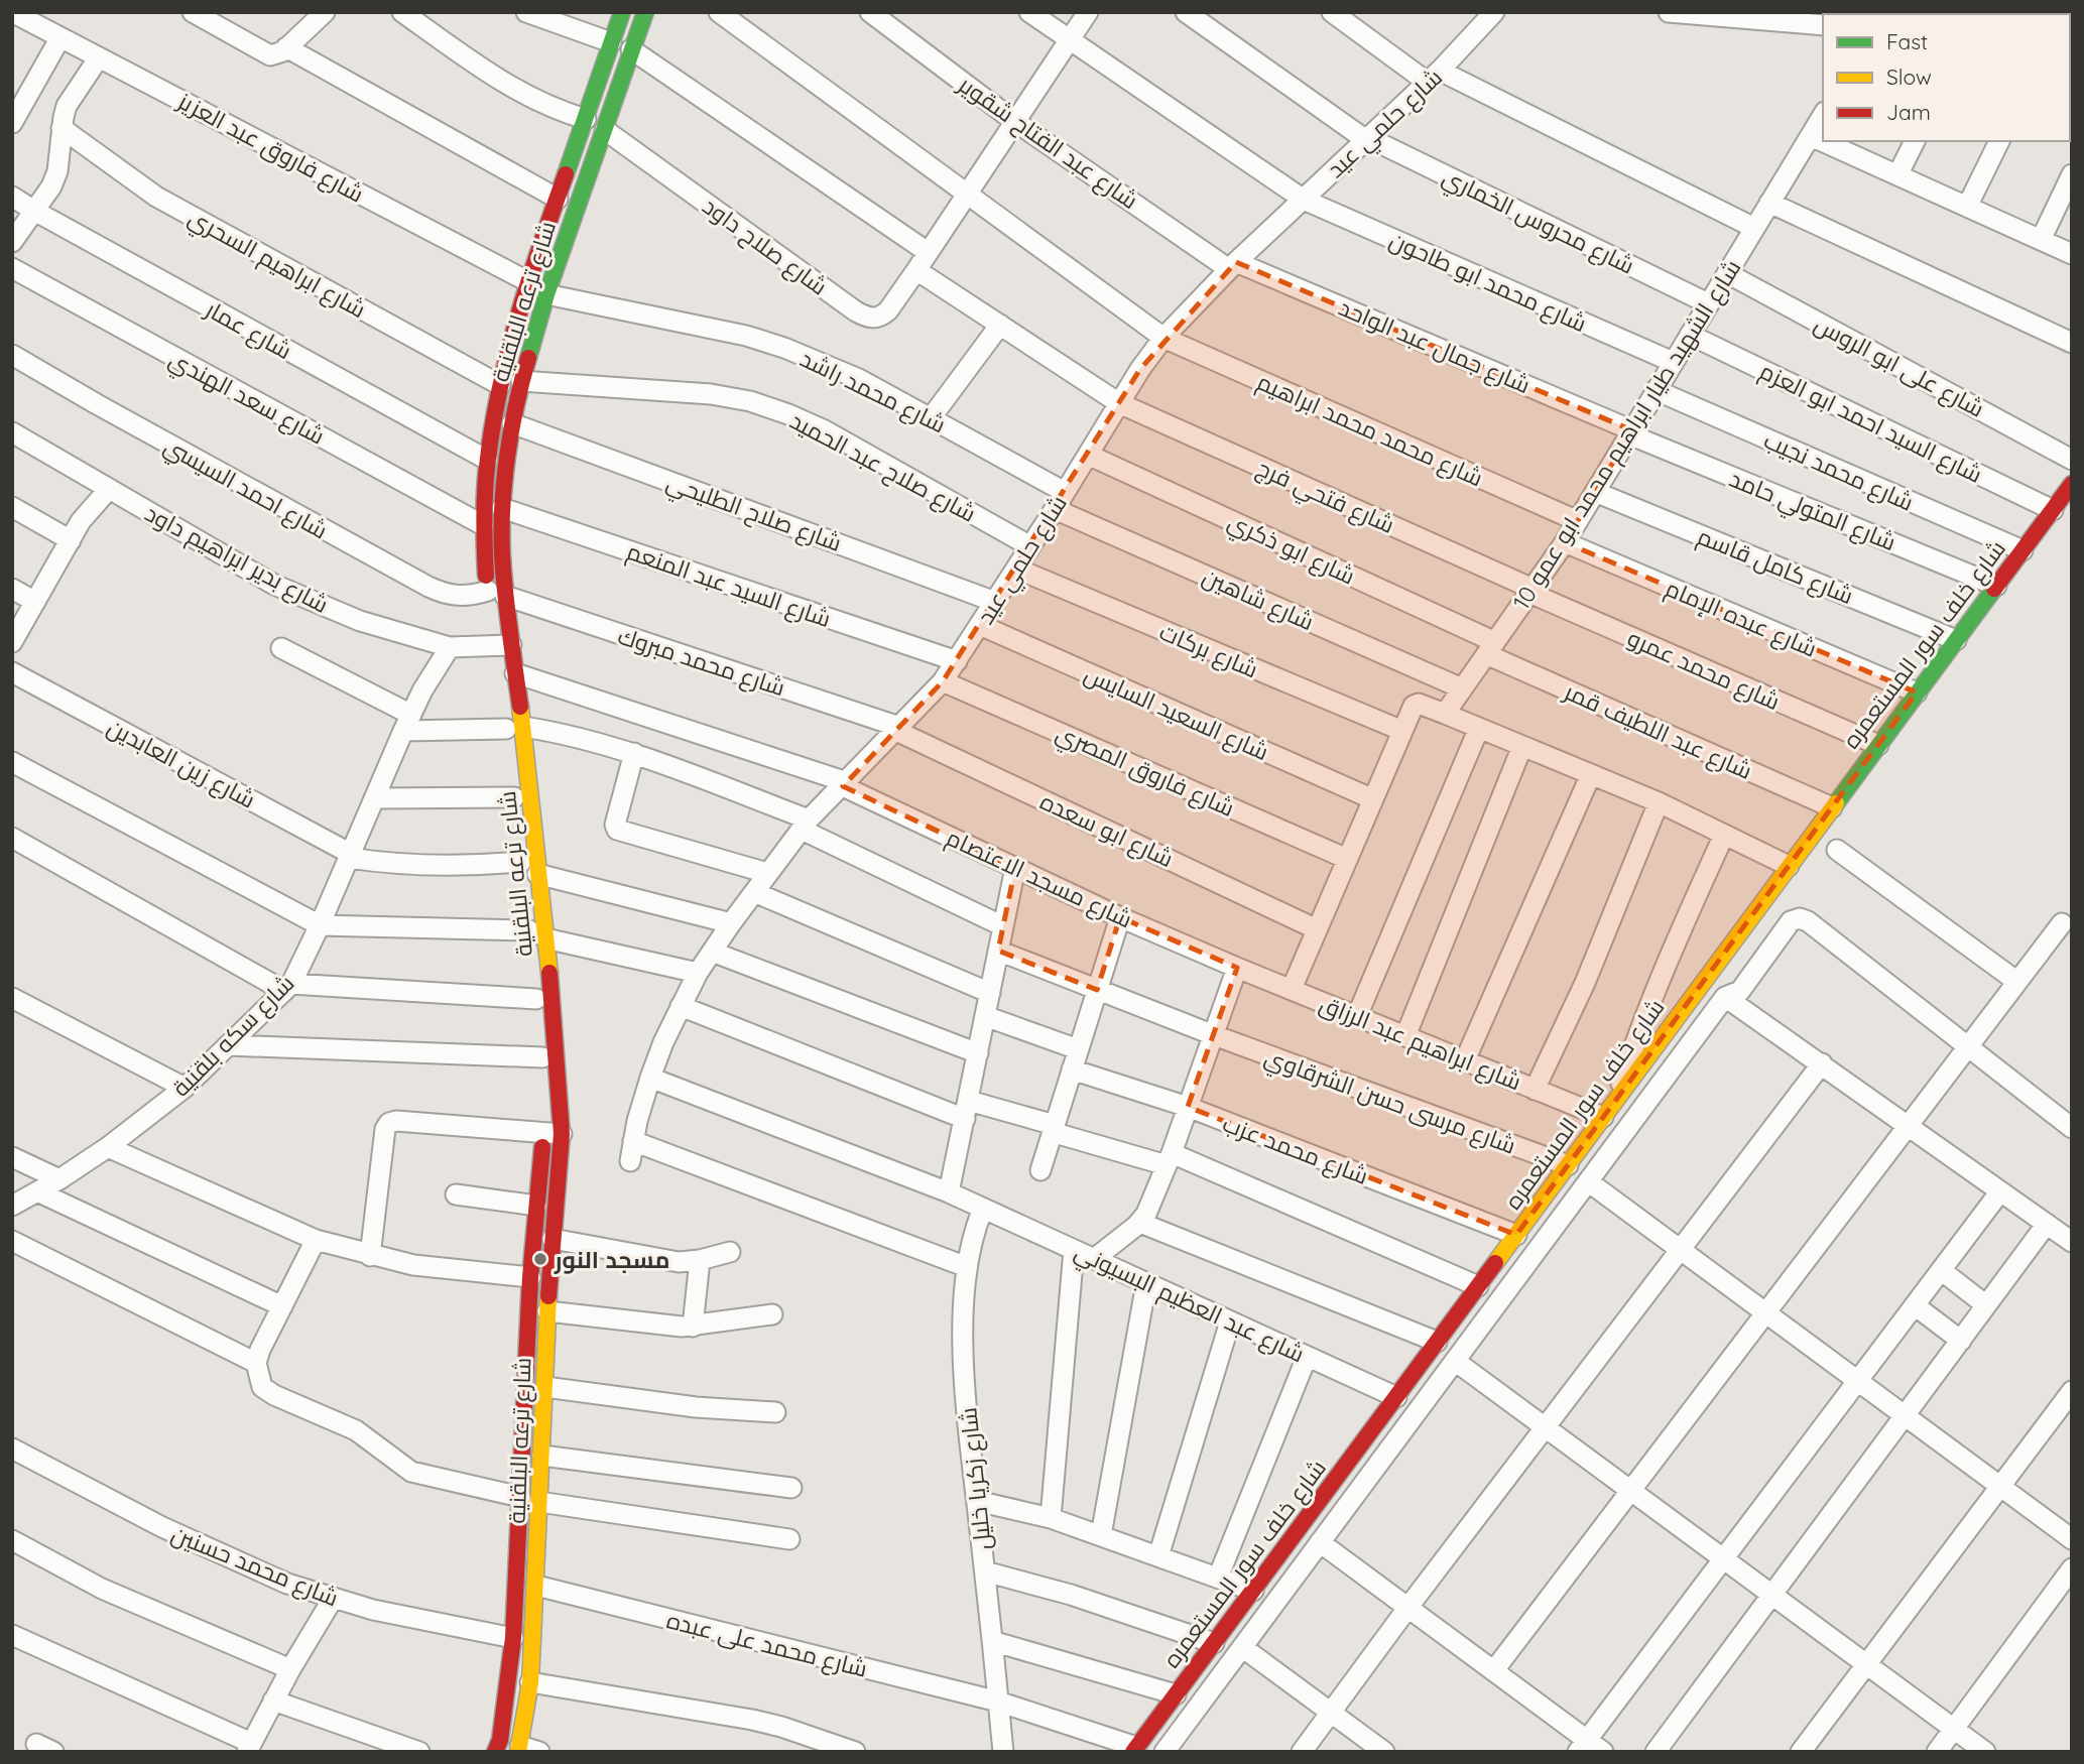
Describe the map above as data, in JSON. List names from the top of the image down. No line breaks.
{"streets":{"street":["شارع حلمي عيد","شارع عبد الفتاح شقوير","شارع فاروق عبد العزيز","شارع محروس الخماري","شارع صلاح داود","شارع ابراهيم السحري","شارع محمد ابو طاحون","شارع ترعه البلقنية","شارع عمار","شارع جمال عبد الواحد","شارع على ابو الروس","شارع محمد راشد","شارع سعد الهندي","شارع السيد احمد ابو العزم","شارع محمد محمد ابراهيم","شارع الشهيد طيار ابراهيم محمد ابو عمو 10","شارع صلاح عبد الحميد","شارع محمد نجيب","شارع احمد السيسي","شارع فتحي فرج","شارع المتولي حامد","شارع صلاح الطليحي","شارع ابو ذكري","شارع بدير ابراهيم داود","شارع كامل قاسم","شارع السيد عبد المنعم","شارع شاهين","شارع عبده الإمام","شارع خلف سور المستعمره","شارع بركات","شارع محمد مبروك","شارع محمد عمرو","شارع السعيد السايس","شارع عبد اللطيف قمر","شارع زين العابدين","شارع فاروق المصري","شارع ابو سعده","شارع مسجد الاعتصام","شارع سكه بلقنية","شارع ابراهيم عبد الرزاق","شارع مرسى حسن الشرقاوي","شارع محمد عزب","شارع عبد العظيم البسيوني","شارع زكريا خليل","شارع محمد حسنين","شارع محمد على عبده"]},"crossings":[["شارع حلمي عيد","شارع عبد الفتاح شقوير"],["شارع حلمي عيد","شارع محروس الخماري"],["شارع حلمي عيد","شارع محمد ابو طاحون"],["شارع حلمي عيد","شارع جمال عبد الواحد"],["شارع حلمي عيد","شارع محمد راشد"],["شارع حلمي عيد","شارع محمد محمد ابراهيم"],["شارع حلمي عيد","شارع صلاح عبد الحميد"],["شارع حلمي عيد","شارع فتحي فرج"],["شارع حلمي عيد","شارع صلاح الطليحي"],["شارع حلمي عيد","شارع ابو ذكري"],["شارع حلمي عيد","شارع السيد عبد المنعم"],["شارع حلمي عيد","شارع شاهين"],["شارع حلمي عيد","شارع بركات"],["شارع حلمي عيد","شارع محمد مبروك"],["شارع حلمي عيد","شارع السعيد السايس"],["شارع حلمي عيد","شارع زين العابدين"],["شارع حلمي عيد","شارع فاروق المصري"],["شارع حلمي عيد","شارع ابو سعده"],["شارع حلمي عيد","شارع مسجد الاعتصام"],["شارع حلمي عيد","شارع عبد العظيم البسيوني"],["شارع عبد الفتاح شقوير","شارع صلاح داود"],["شارع عبد الفتاح شقوير","شارع جمال عبد الواحد"],["شارع فاروق عبد العزيز","شارع ترعه البلقنية"],["شارع محروس الخماري","شارع الشهيد طيار ابراهيم محمد ابو عمو 10"],["شارع صلاح داود","شارع محمد ابو طاحون"],["شارع صلاح داود","شارع ترعه البلقنية"],["شارع صلاح داود","شارع محمد محمد ابراهيم"],["شارع صلاح داود","شارع فتحي فرج"],["شارع ابراهيم السحري","شارع ترعه البلقنية"],["شارع محمد ابو طاحون","شارع الشهيد طيار ابراهيم محمد ابو عمو 10"],["شارع ترعه البلقنية","شارع عمار"],["شارع ترعه البلقنية","شارع محمد راشد"],["شارع ترعه البلقنية","شارع سعد الهندي"],["شارع ترعه البلقنية","شارع صلاح عبد الحميد"],["شارع ترعه البلقنية","شارع احمد السيسي"],["شارع ترعه البلقنية","شارع صلاح الطليحي"],["شارع ترعه البلقنية","شارع بدير ابراهيم داود"],["شارع ترعه البلقنية","شارع السيد عبد المنعم"],["شارع ترعه البلقنية","شارع محمد مبروك"],["شارع ترعه البلقنية","شارع زين العابدين"],["شارع ترعه البلقنية","شارع مسجد الاعتصام"],["شارع ترعه البلقنية","شارع محمد حسنين"],["شارع ترعه البلقنية","شارع محمد على عبده"],["شارع جمال عبد الواحد","شارع الشهيد طيار ابراهيم محمد ابو عمو 10"],["شارع جمال عبد الواحد","شارع المتولي حامد"],["شارع على ابو الروس","شارع الشهيد طيار ابراهيم محمد ابو عمو 10"],["شارع محمد راشد","شارع شاهين"],["شارع السيد احمد ابو العزم","شارع الشهيد طيار ابراهيم محمد ابو عمو 10"],["شارع السيد احمد ابو العزم","شارع خلف سور المستعمره"],["شارع محمد محمد ابراهيم","شارع الشهيد طيار ابراهيم محمد ابو عمو 10"],["شارع الشهيد طيار ابراهيم محمد ابو عمو 10","شارع محمد نجيب"],["شارع الشهيد طيار ابراهيم محمد ابو عمو 10","شارع فتحي فرج"],["شارع الشهيد طيار ابراهيم محمد ابو عمو 10","شارع المتولي حامد"],["شارع الشهيد طيار ابراهيم محمد ابو عمو 10","شارع ابو ذكري"],["شارع الشهيد طيار ابراهيم محمد ابو عمو 10","شارع كامل قاسم"],["شارع الشهيد طيار ابراهيم محمد ابو عمو 10","شارع شاهين"],["شارع الشهيد طيار ابراهيم محمد ابو عمو 10","شارع عبده الإمام"],["شارع الشهيد طيار ابراهيم محمد ابو عمو 10","شارع محمد عمرو"],["شارع الشهيد طيار ابراهيم محمد ابو عمو 10","شارع عبد اللطيف قمر"],["شارع محمد نجيب","شارع خلف سور المستعمره"],["شارع احمد السيسي","شارع محمد مبروك"],["شارع فتحي فرج","شارع محمد عمرو"],["شارع المتولي حامد","شارع خلف سور المستعمره"],["شارع ابو ذكري","شارع عبد اللطيف قمر"],["شارع بدير ابراهيم داود","شارع سكه بلقنية"],["شارع كامل قاسم","شارع خلف سور المستعمره"],["شارع عبده الإمام","شارع خلف سور المستعمره"],["شارع خلف سور المستعمره","شارع محمد عمرو"],["شارع خلف سور المستعمره","شارع عبد اللطيف قمر"],["شارع خلف سور المستعمره","شارع ابراهيم عبد الرزاق"],["شارع خلف سور المستعمره","شارع مرسى حسن الشرقاوي"],["شارع خلف سور المستعمره","شارع محمد عزب"],["شارع خلف سور المستعمره","شارع عبد العظيم البسيوني"],["شارع خلف سور المستعمره","شارع محمد على عبده"],["شارع محمد مبروك","شارع ابو سعده"],["شارع زين العابدين","شارع سكه بلقنية"],["شارع مسجد الاعتصام","شارع ابراهيم عبد الرزاق"],["شارع عبد العظيم البسيوني","شارع زكريا خليل"],["شارع زكريا خليل","شارع محمد على عبده"]],"places":["مسجد النور"],"legend":["Fast","Slow","Jam"]}
